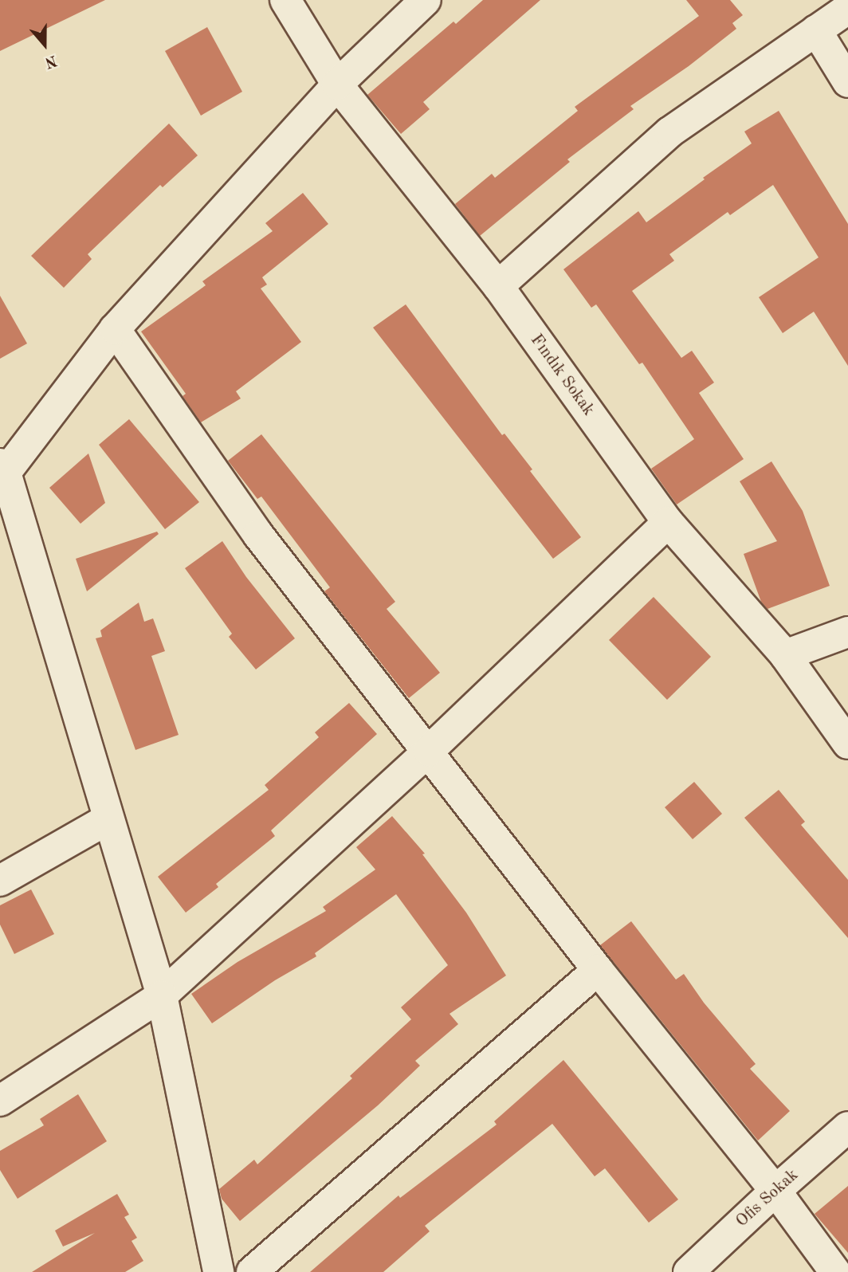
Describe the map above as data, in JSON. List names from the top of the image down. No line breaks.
{"streets":{"street":["Fındık Sokak","Ofis Sokak"]},"north":"bottom"}
